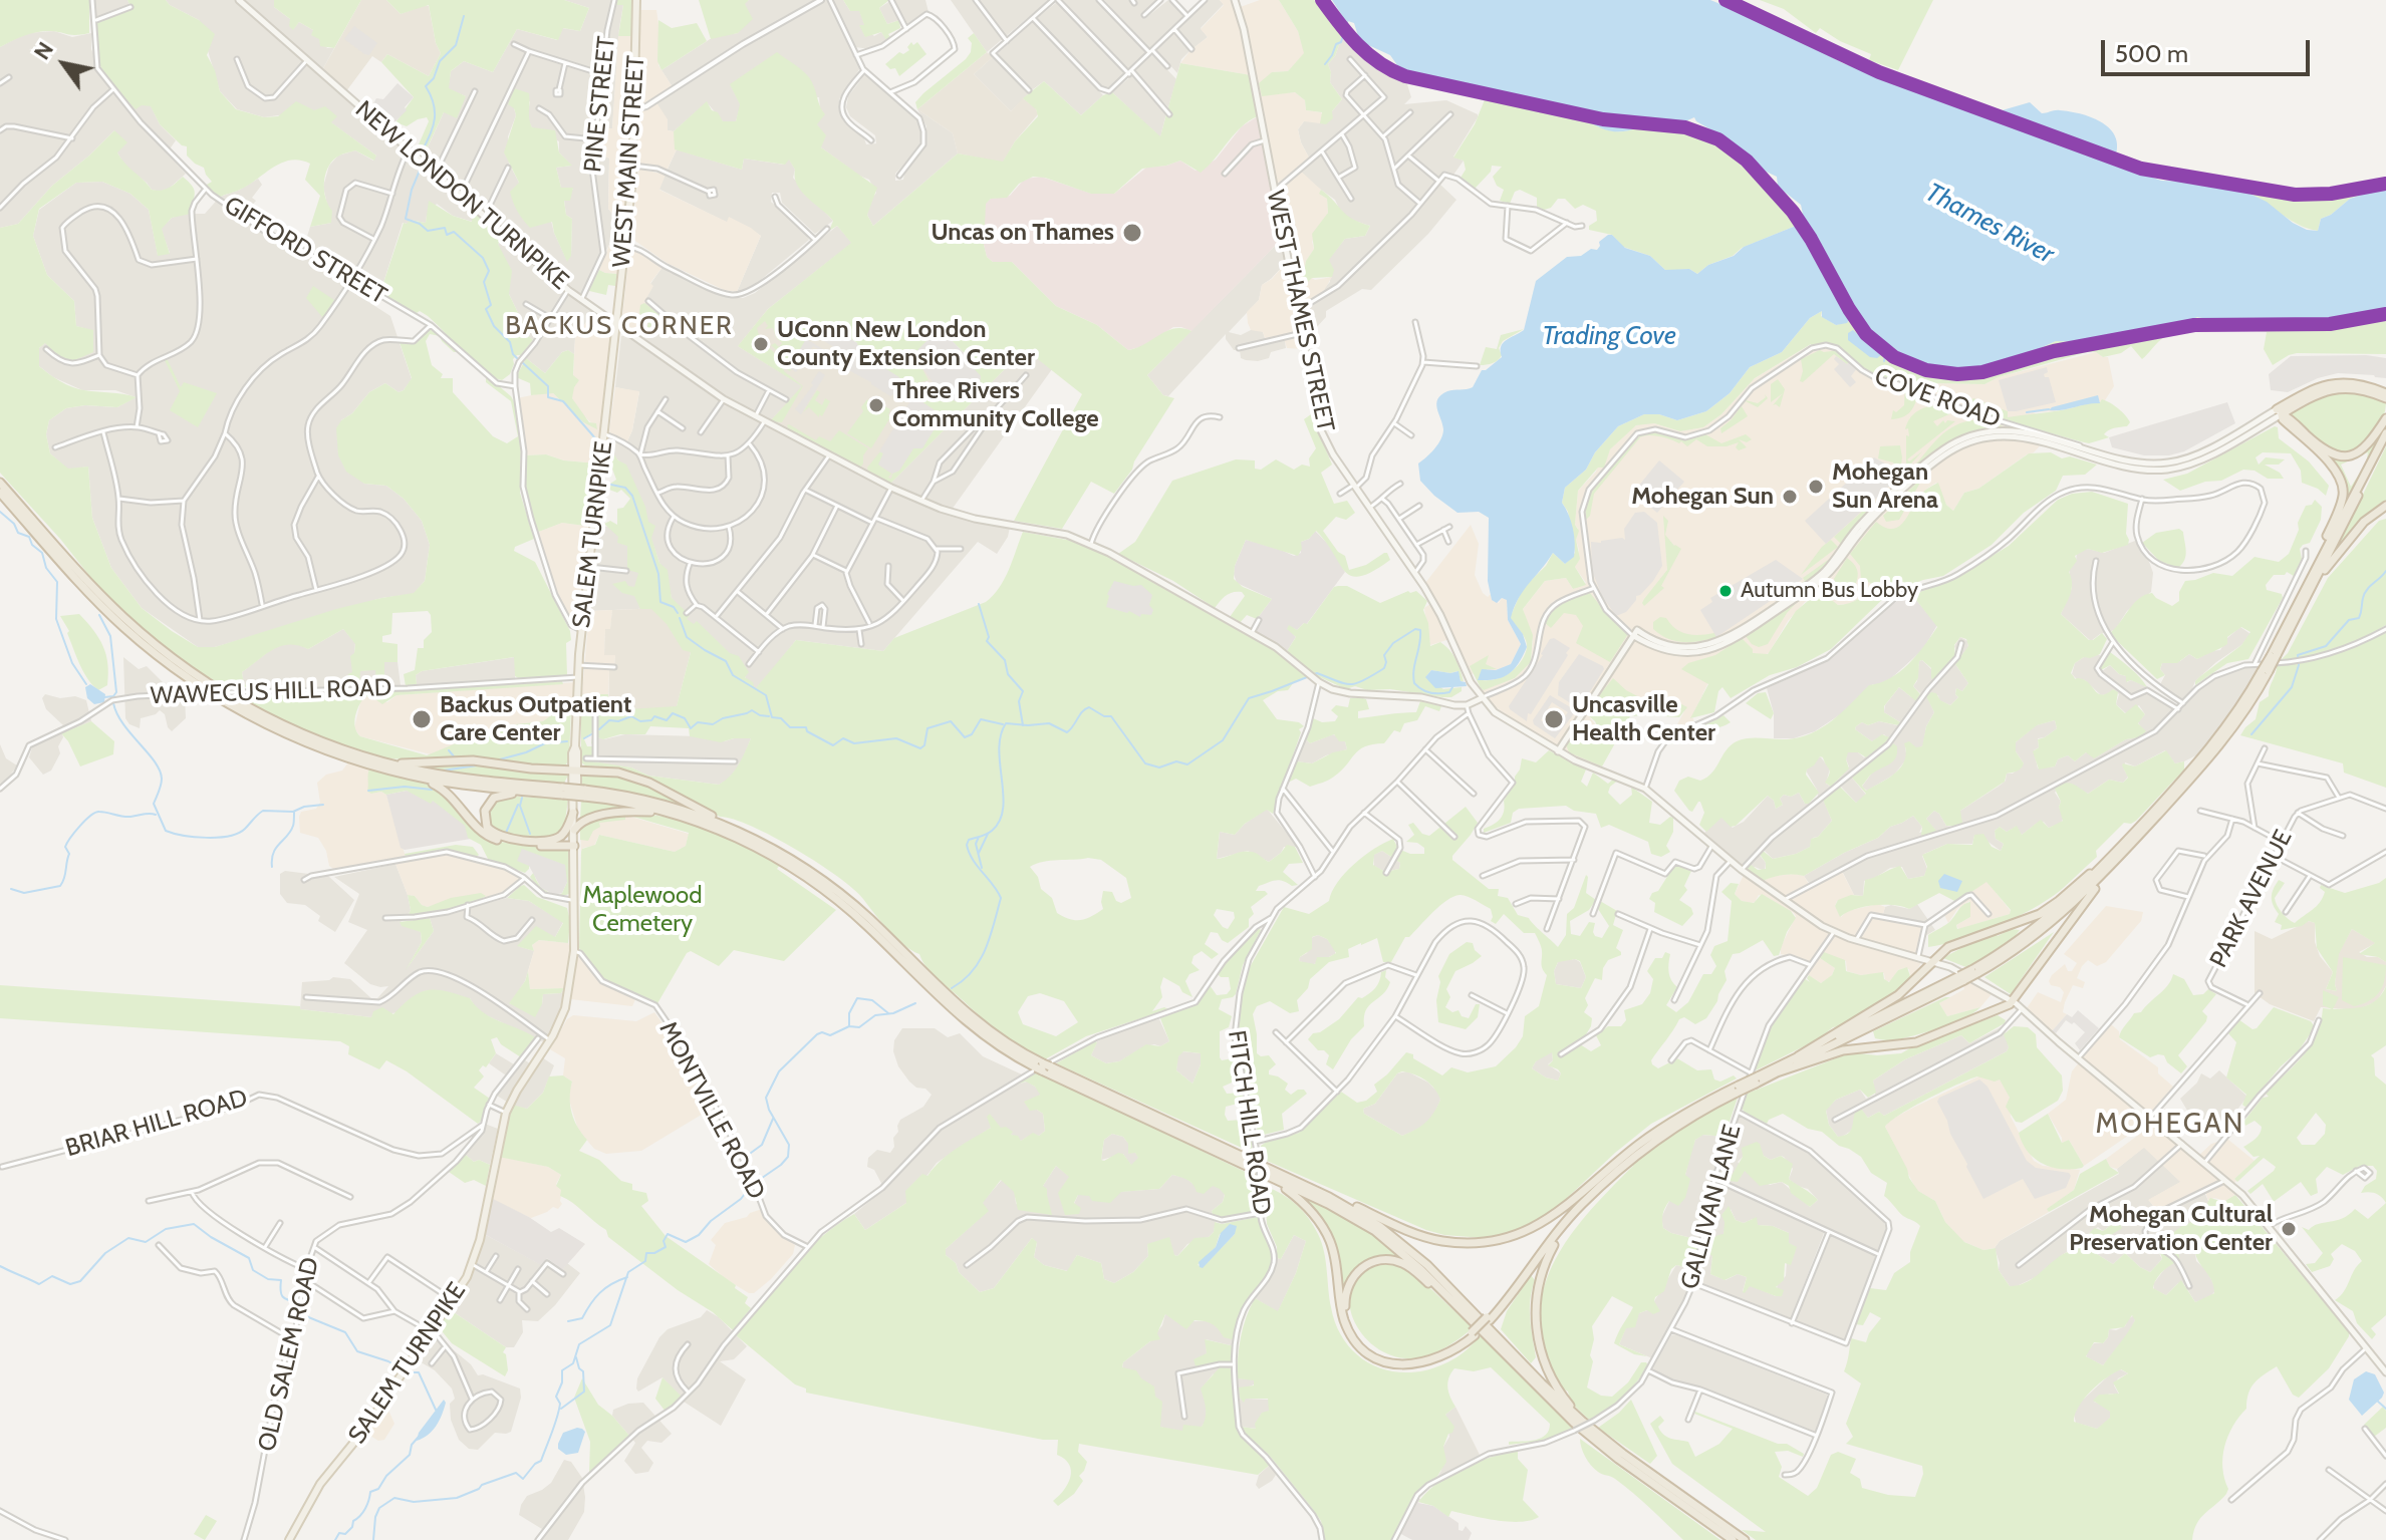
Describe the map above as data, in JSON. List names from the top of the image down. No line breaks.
{"streets":{"main road":["WEST MAIN STREET","NEW LONDON TURNPIKE","WEST THAMES STREET","SALEM TURNPIKE"],"street":["PINE STREET","GIFFORD STREET","COVE ROAD","WAWECUS HILL ROAD","PARK AVENUE","MONTVILLE ROAD","FITCH HILL ROAD","BRIAR HILL ROAD","GALLIVAN LANE","OLD SALEM ROAD"]},"crossings":[["PINE STREET","NEW LONDON TURNPIKE"],["WEST MAIN STREET","NEW LONDON TURNPIKE"],["WEST MAIN STREET","SALEM TURNPIKE"],["NEW LONDON TURNPIKE","SALEM TURNPIKE"],["WEST THAMES STREET","GALLIVAN LANE"],["SALEM TURNPIKE","WAWECUS HILL ROAD"],["SALEM TURNPIKE","MONTVILLE ROAD"],["BRIAR HILL ROAD","OLD SALEM ROAD"]],"districts":["BACKUS CORNER","MOHEGAN"],"water":["Thames River","Trading Cove"],"parks":["Maplewood Cemetery"],"places":["Uncas on Thames","UConn New London County Extension Center","Three Rivers Community College","Mohegan Sun Arena","Mohegan Sun","Autumn Bus Lobby","Backus Outpatient Care Center","Uncasville Health Center","Mohegan Cultural Preservation Center"],"scale_bar":"500 m","north":"top left"}
